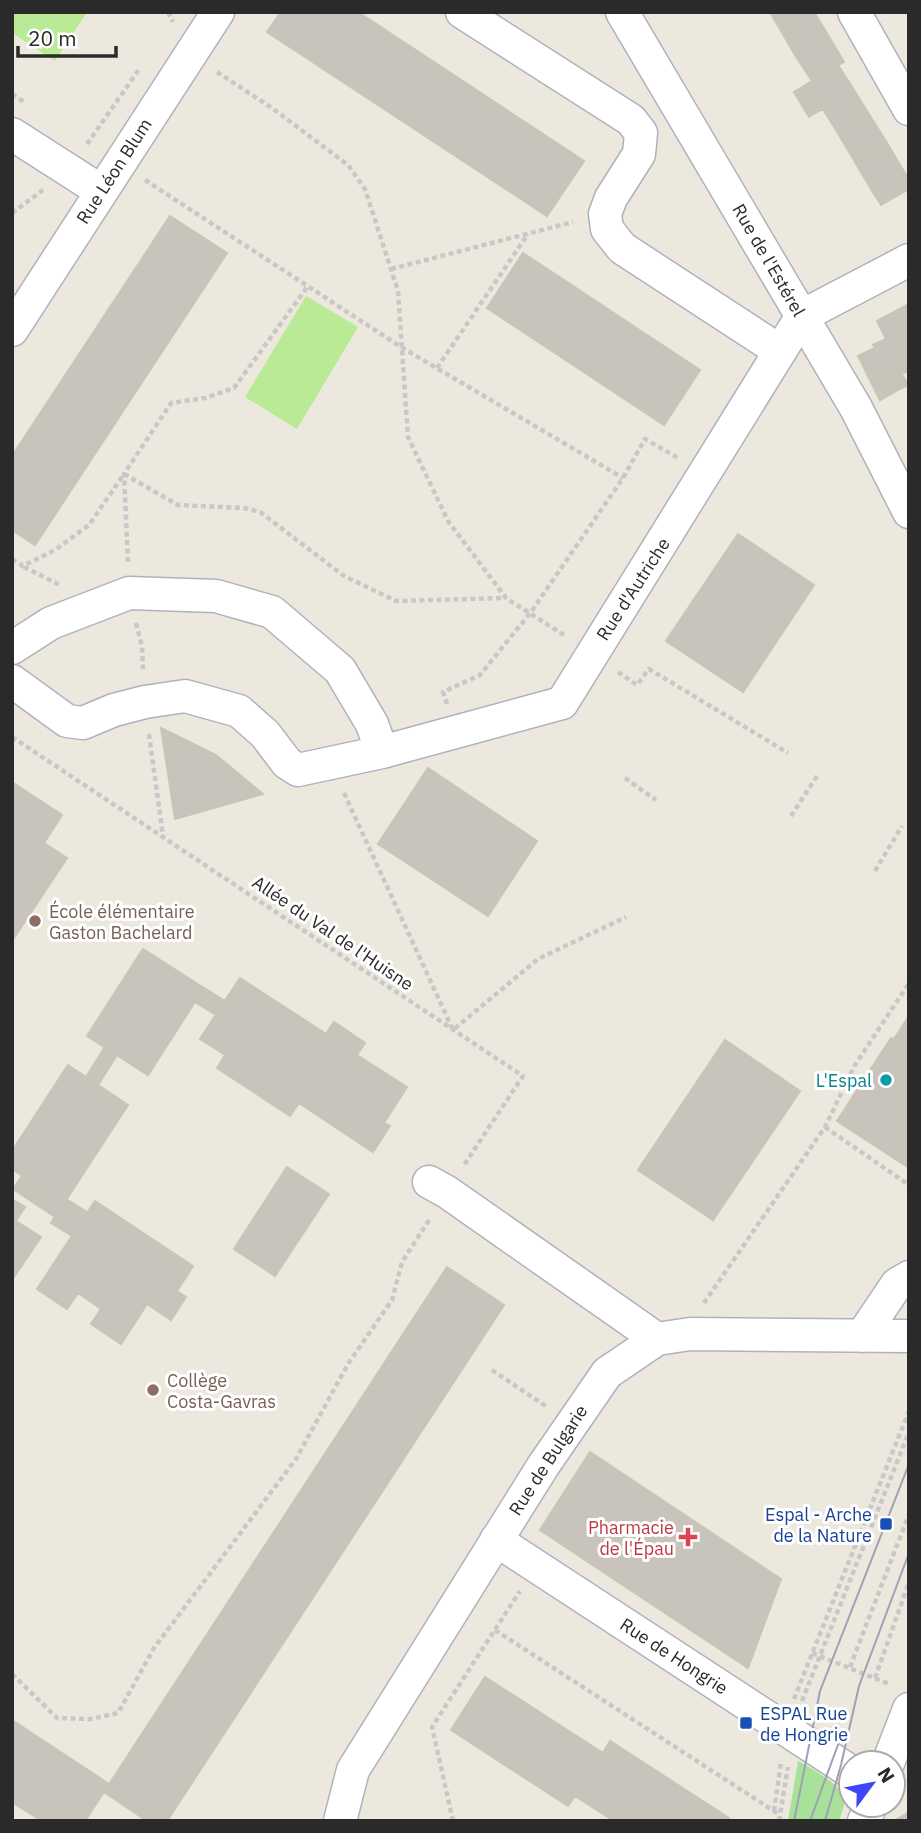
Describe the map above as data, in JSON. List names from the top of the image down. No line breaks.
{"streets":{"street":["Rue Léon Blum","Rue de l'Estérel","Rue d'Autriche","Rue de Bulgarie","Rue de Hongrie"],"path":["Allée du Val de l'Huisne"]},"crossings":[["Rue de l'Estérel","Rue d'Autriche"],["Rue de Bulgarie","Rue de Hongrie"]],"places":{"other":["École élémentaire Gaston Bachelard","L'Espal","Collège Costa-Gavras"],"transit":["Espal - Arche de la Nature","ESPAL Rue de Hongrie"],"health":["Pharmacie de l'Épau"]},"scale_bar":"20 m","north":"top right"}
